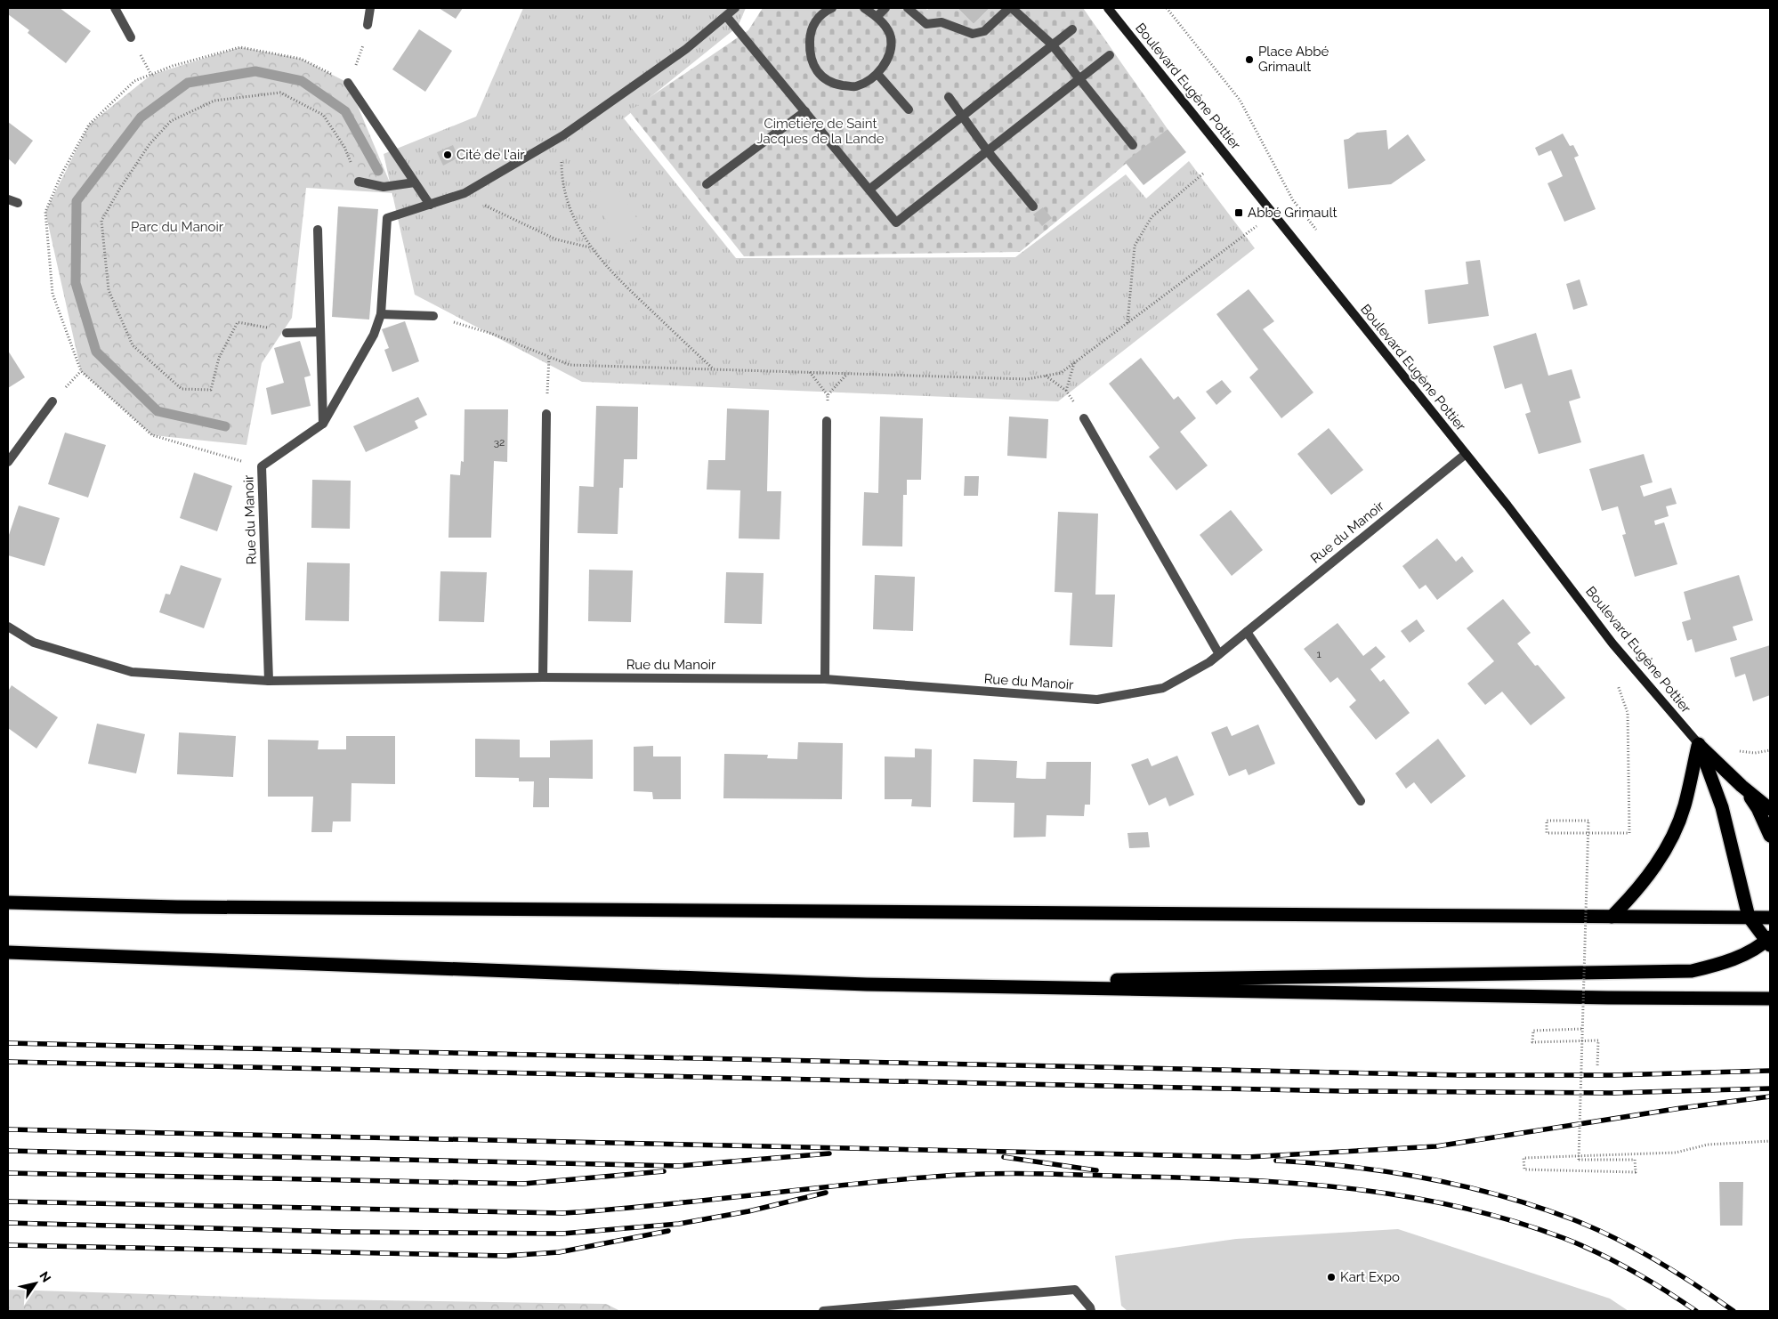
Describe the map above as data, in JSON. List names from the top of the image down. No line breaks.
{"streets":{"street":["Boulevard Eugène Pottier","Rue du Manoir"]},"crossings":[["Boulevard Eugène Pottier","Rue du Manoir"]],"parks":["Cimetière de Saint Jacques de la Lande","Parc du Manoir"],"places":{"other":["Place Abbé Grimault","Cité de l'air","Kart Expo"],"transit":["Abbé Grimault"]},"house_numbers":["32","1"],"north":"top right"}
